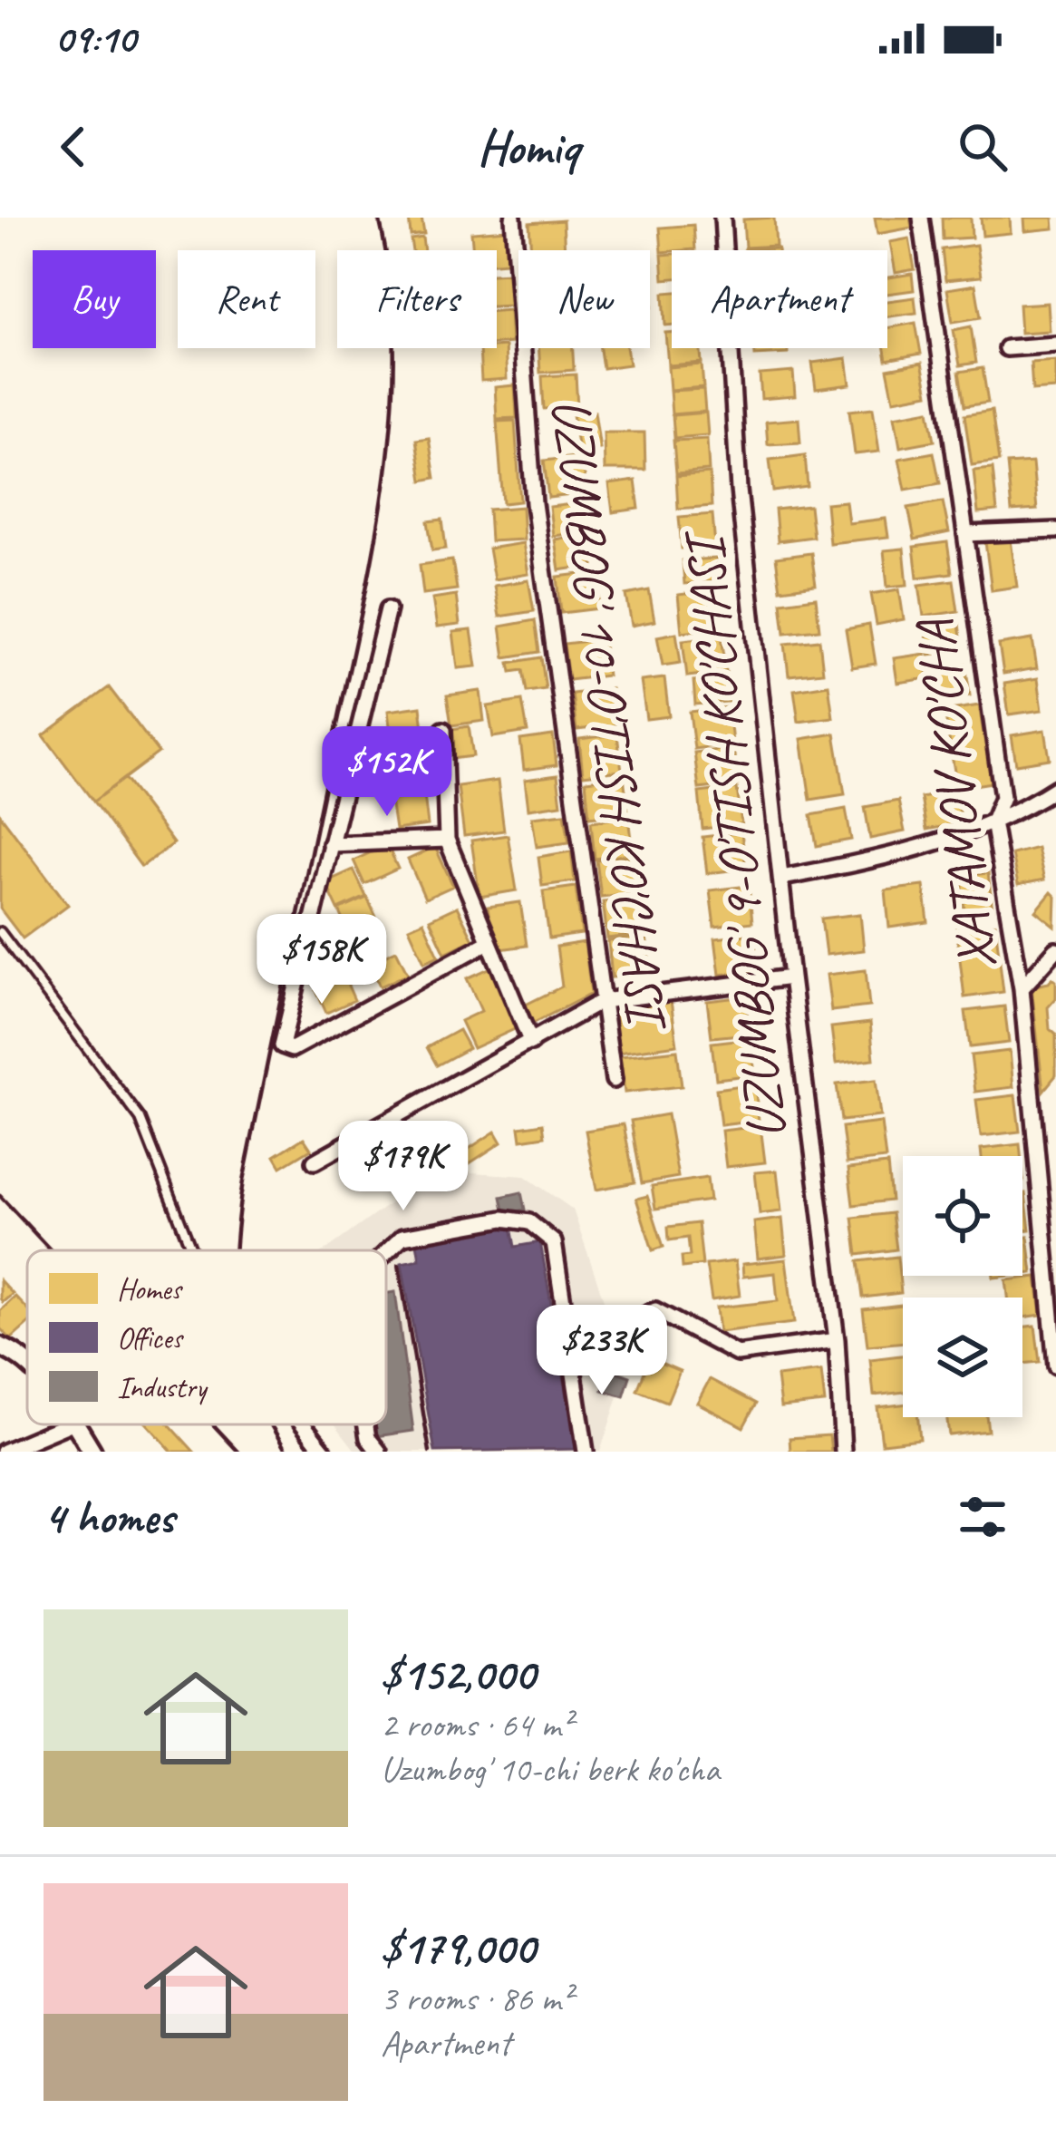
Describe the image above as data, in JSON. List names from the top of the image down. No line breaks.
{"streets":{"street":["UZUMBOG' 10-O'TISH KO'CHASI","XATAMOV KO'CHA","UZUMBOG' 9-O'TISH KO'CHASI"]},"legend":["Homes","Offices","Industry"],"page":{"status":"09:10","header":"Homiq","chip":["Buy","Rent","Filters","New","Apartment"],"price":["$152K","$158K","$179K","$233K"],"heading":"4 homes","list":[{"name":"$152,000","note":"2 rooms · 64 m² · Uzumbog' 10-chi berk ko'cha"},{"name":"$179,000","note":"3 rooms · 86 m² · Apartment"}]}}
